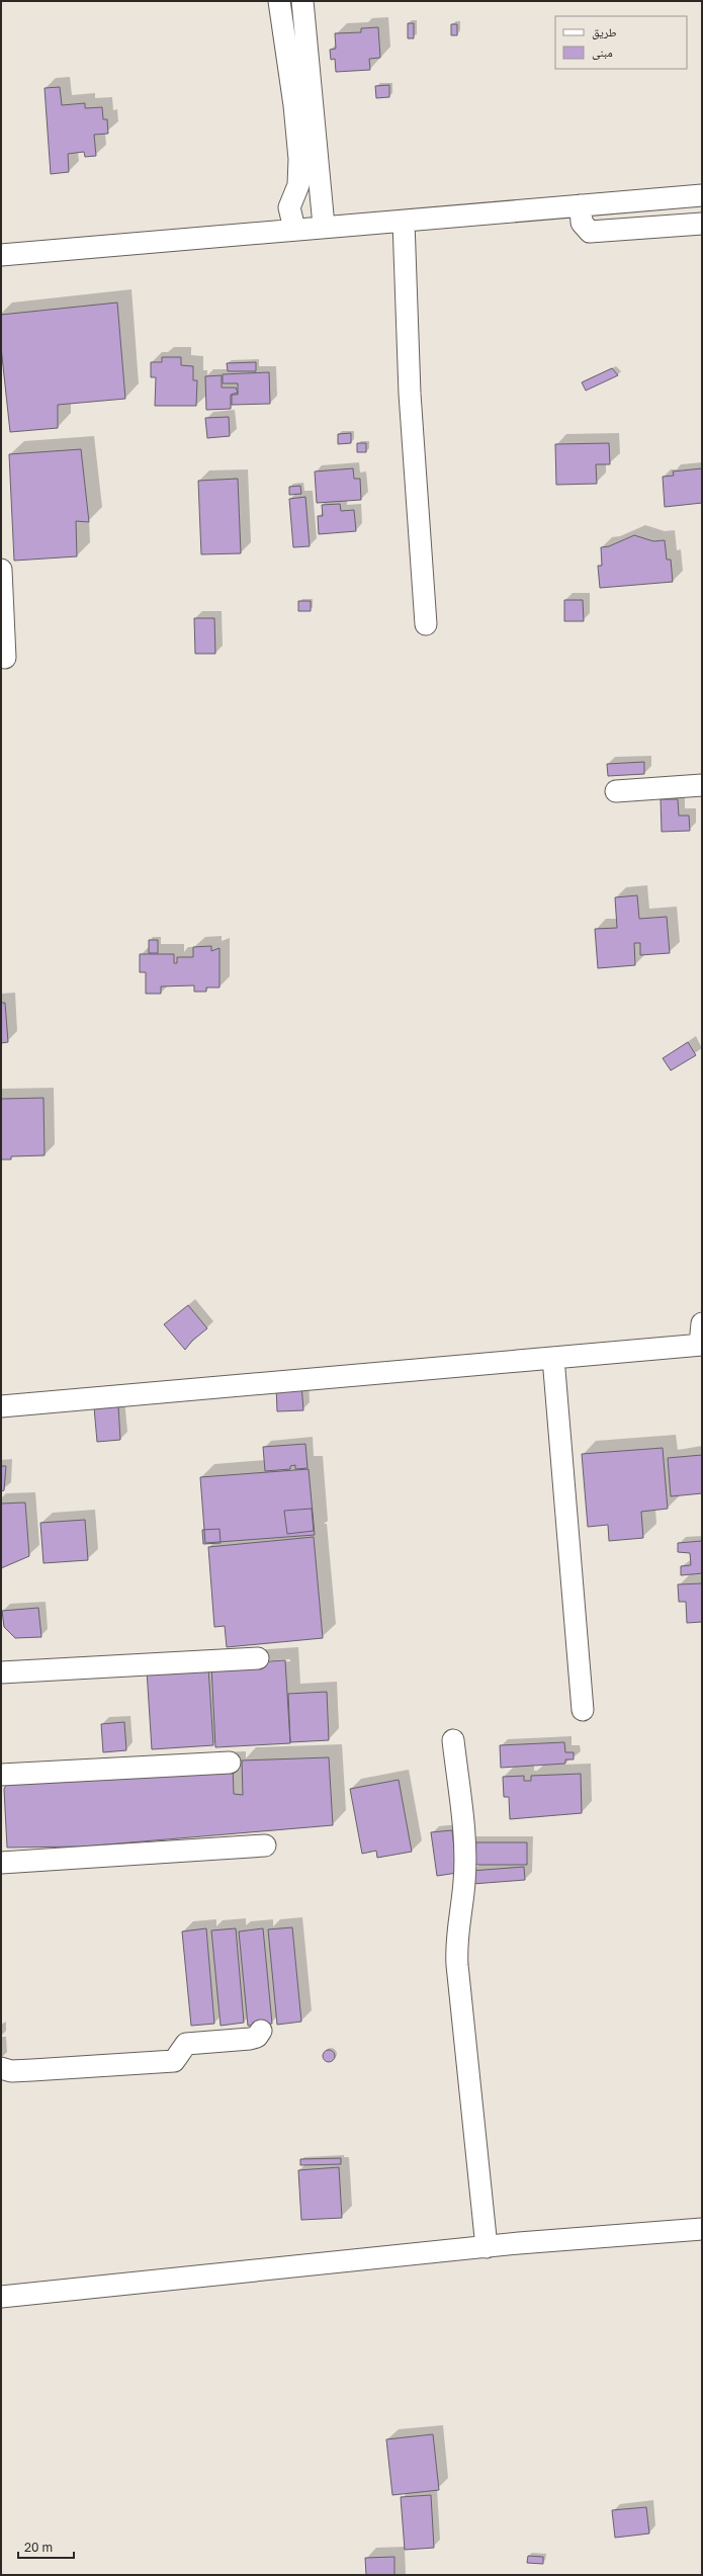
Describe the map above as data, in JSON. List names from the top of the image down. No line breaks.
{"legend":["طريق","مبنى"],"scale_bar":"20 m"}
